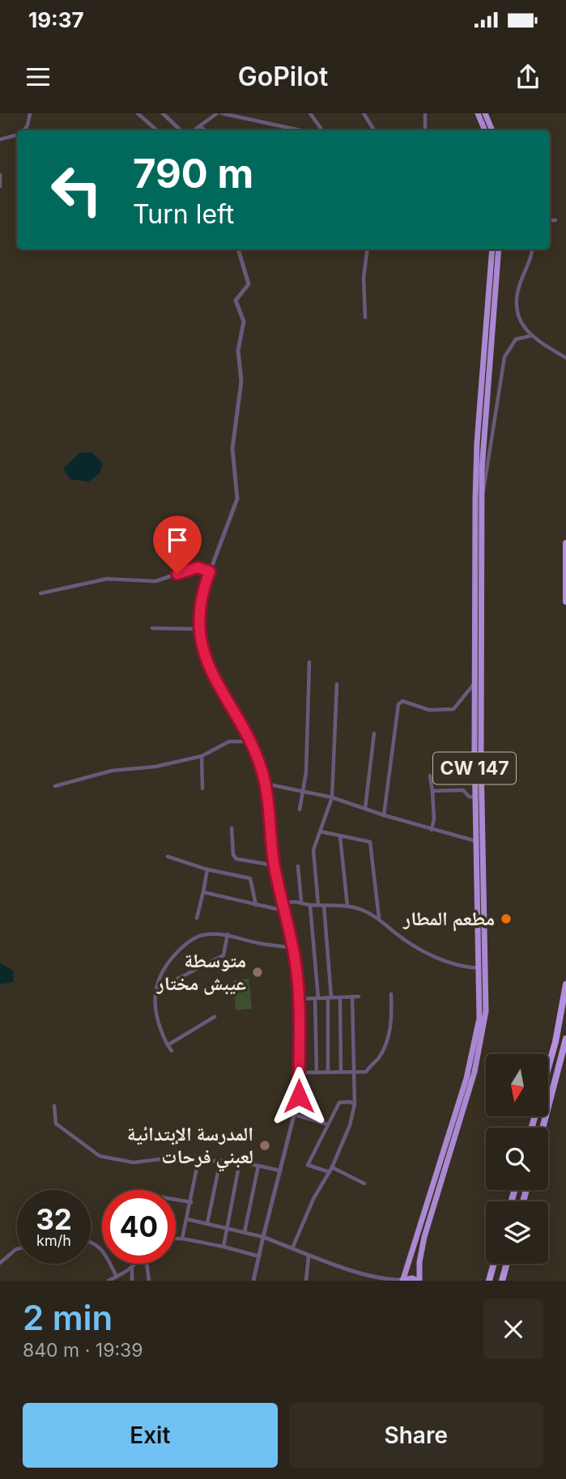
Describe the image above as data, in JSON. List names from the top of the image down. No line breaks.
{"streets":{"highway":["CW 147"]},"places":["مطعم المطار","متوسطة عيبش مختار","المدرسة الإبتدائية لعبني فرحات"],"north":"bottom","page":{"status":"19:37","header":"GoPilot","turn":["790 m","Turn left"],"speed":"32 km/h","limit":"40","heading":["2 min","840 m · 19:39"],"buttons":["Exit","Share"]}}
